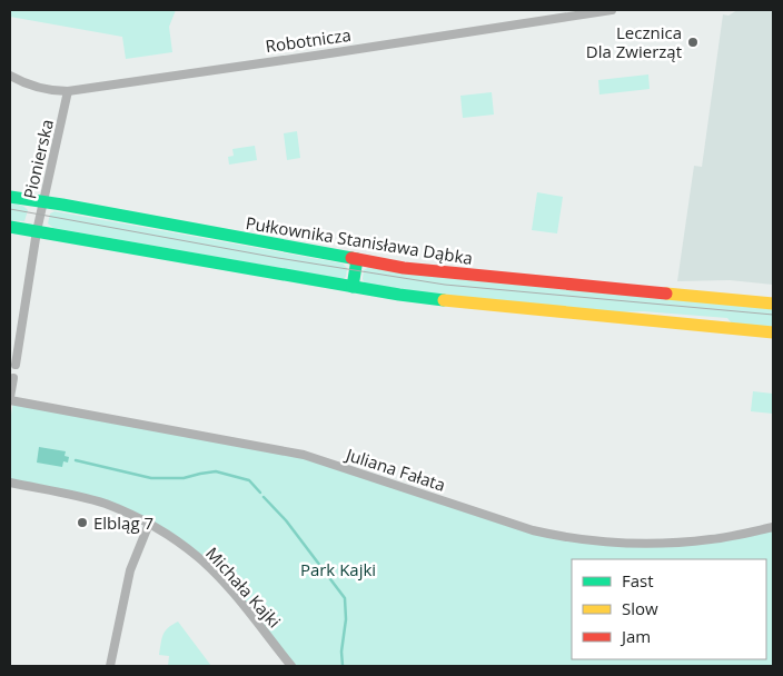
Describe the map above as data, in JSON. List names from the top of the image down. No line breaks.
{"streets":{"street":["Robotnicza","Pionierska","Pułkownika Stanisława Dąbka","Juliana Fałata","Michała Kajki"]},"crossings":[["Robotnicza","Pionierska"],["Pionierska","Pułkownika Stanisława Dąbka"]],"parks":["Park Kajki"],"places":["Lecznica Dla Zwierząt","Elbląg 7"],"legend":["Fast","Slow","Jam"]}
